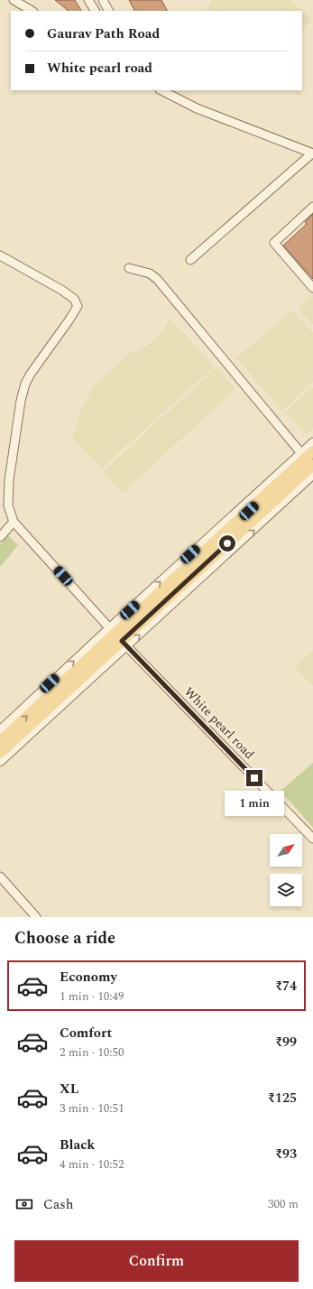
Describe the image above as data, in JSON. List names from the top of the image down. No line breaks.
{"streets":{"street":["White pearl road"]},"north":"top right","page":{"banner":["Gaurav Path Road","White pearl road"],"bubble":"1 min","heading":"Choose a ride","list":[{"name":"Economy","note":"1 min · 10:49","value":"₹74"},{"name":"Comfort","note":"2 min · 10:50","value":"₹99"},{"name":"XL","note":"3 min · 10:51","value":"₹125"},{"name":"Black","note":"4 min · 10:52","value":"₹93"}],"pay":["Cash","300 m"],"buttons":"Confirm"}}
